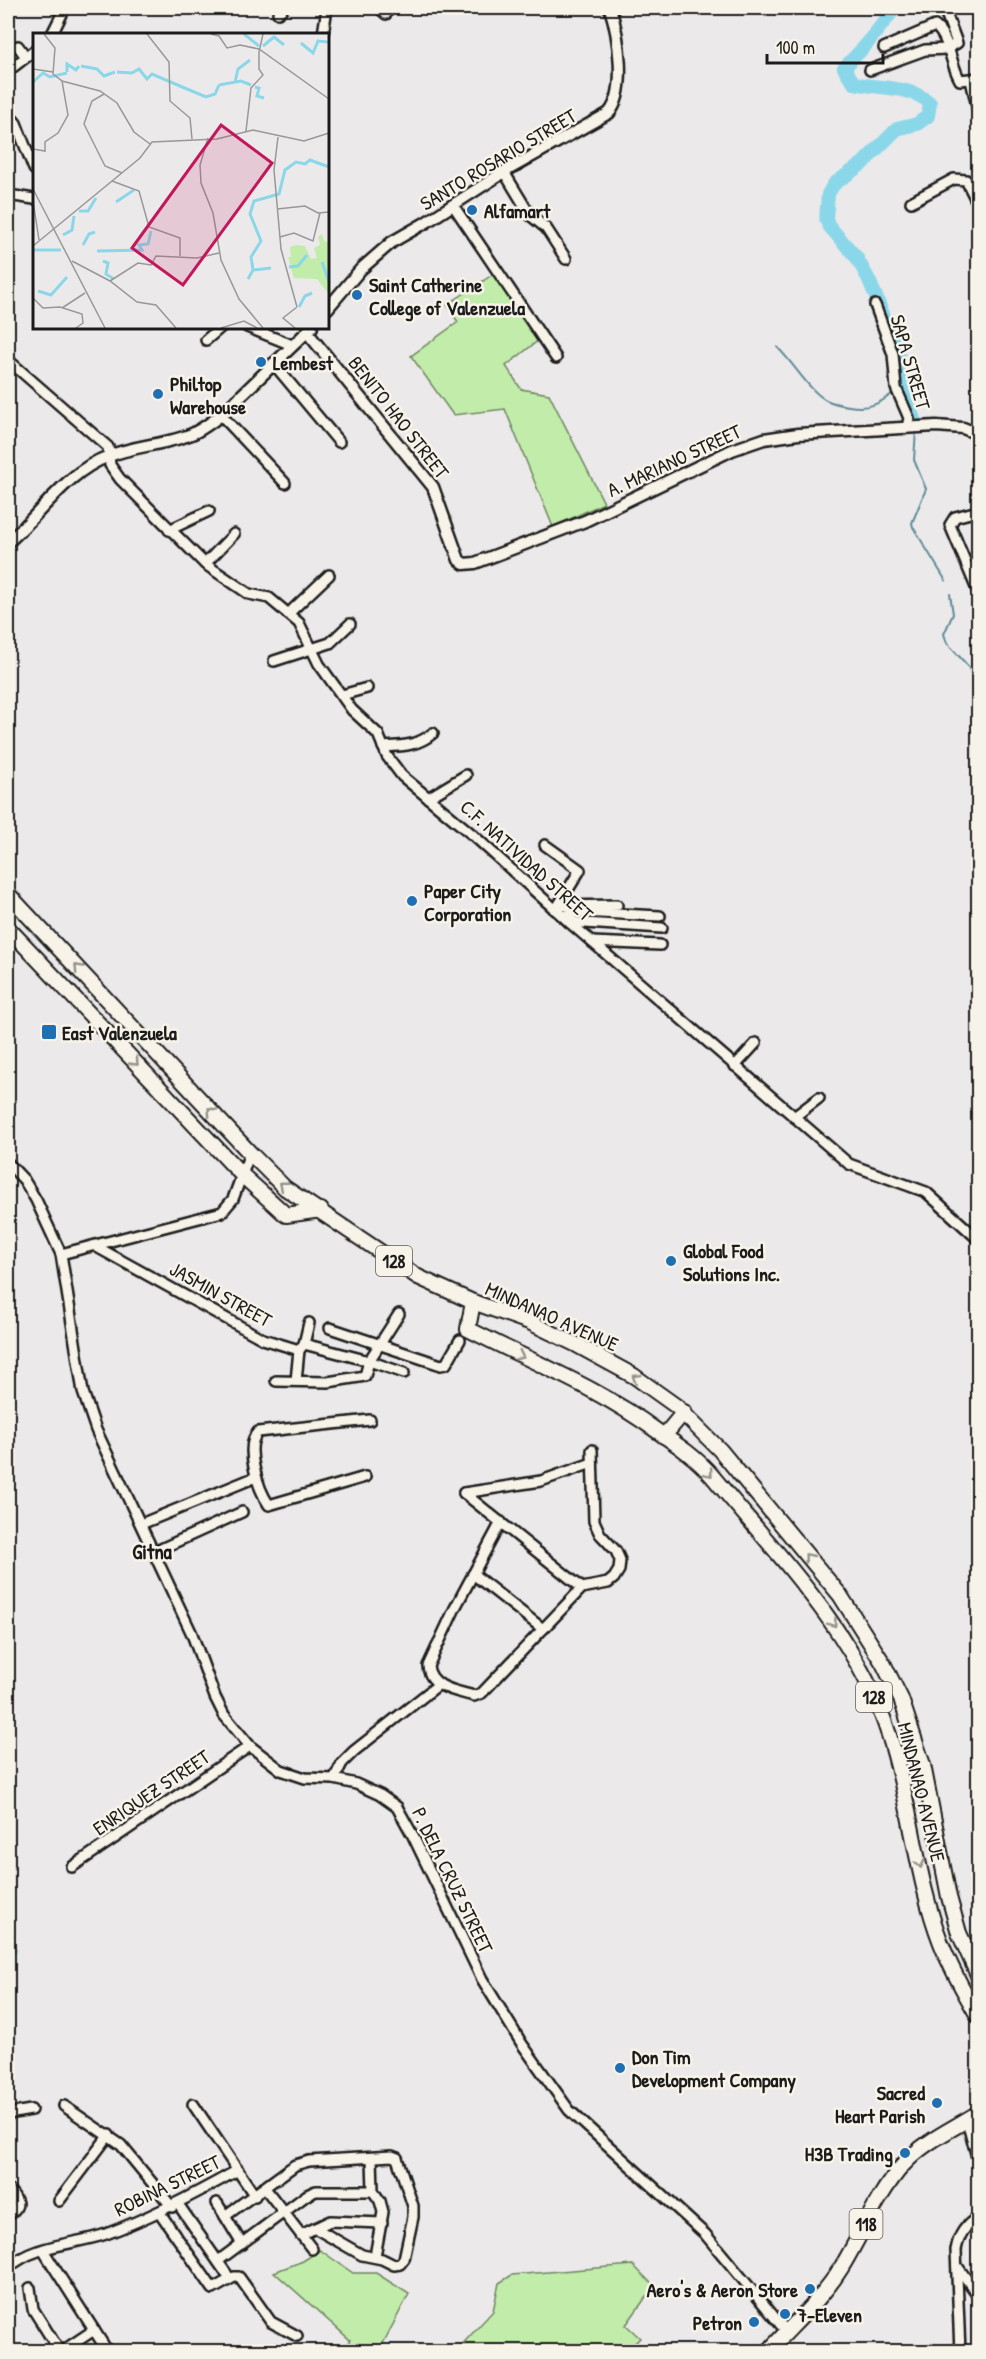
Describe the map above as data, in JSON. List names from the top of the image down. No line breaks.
{"streets":{"main road":["128","MINDANAO AVENUE","118"],"street":["SANTO ROSARIO STREET","SAPA STREET","BENITO HAO STREET","A. MARIANO STREET","C.F. NATIVIDAD STREET","JASMIN STREET","ENRIQUEZ STREET","P. DELA CRUZ STREET","ROBINA STREET"]},"crossings":[["SAPA STREET","A. MARIANO STREET"],["BENITO HAO STREET","A. MARIANO STREET"],["ENRIQUEZ STREET","P. DELA CRUZ STREET"],["P. DELA CRUZ STREET","118"]],"districts":["Gitna"],"places":{"other":["Alfamart","Saint Catherine College of Valenzuela","Lembest","Philtop Warehouse","Paper City Corporation","Global Food Solutions Inc.","Don Tim Development Company","Sacred Heart Parish","H3B Trading","Aero's & Aeron Store","7-Eleven","Petron"],"transit":["East Valenzuela"]},"scale_bar":"100 m"}
